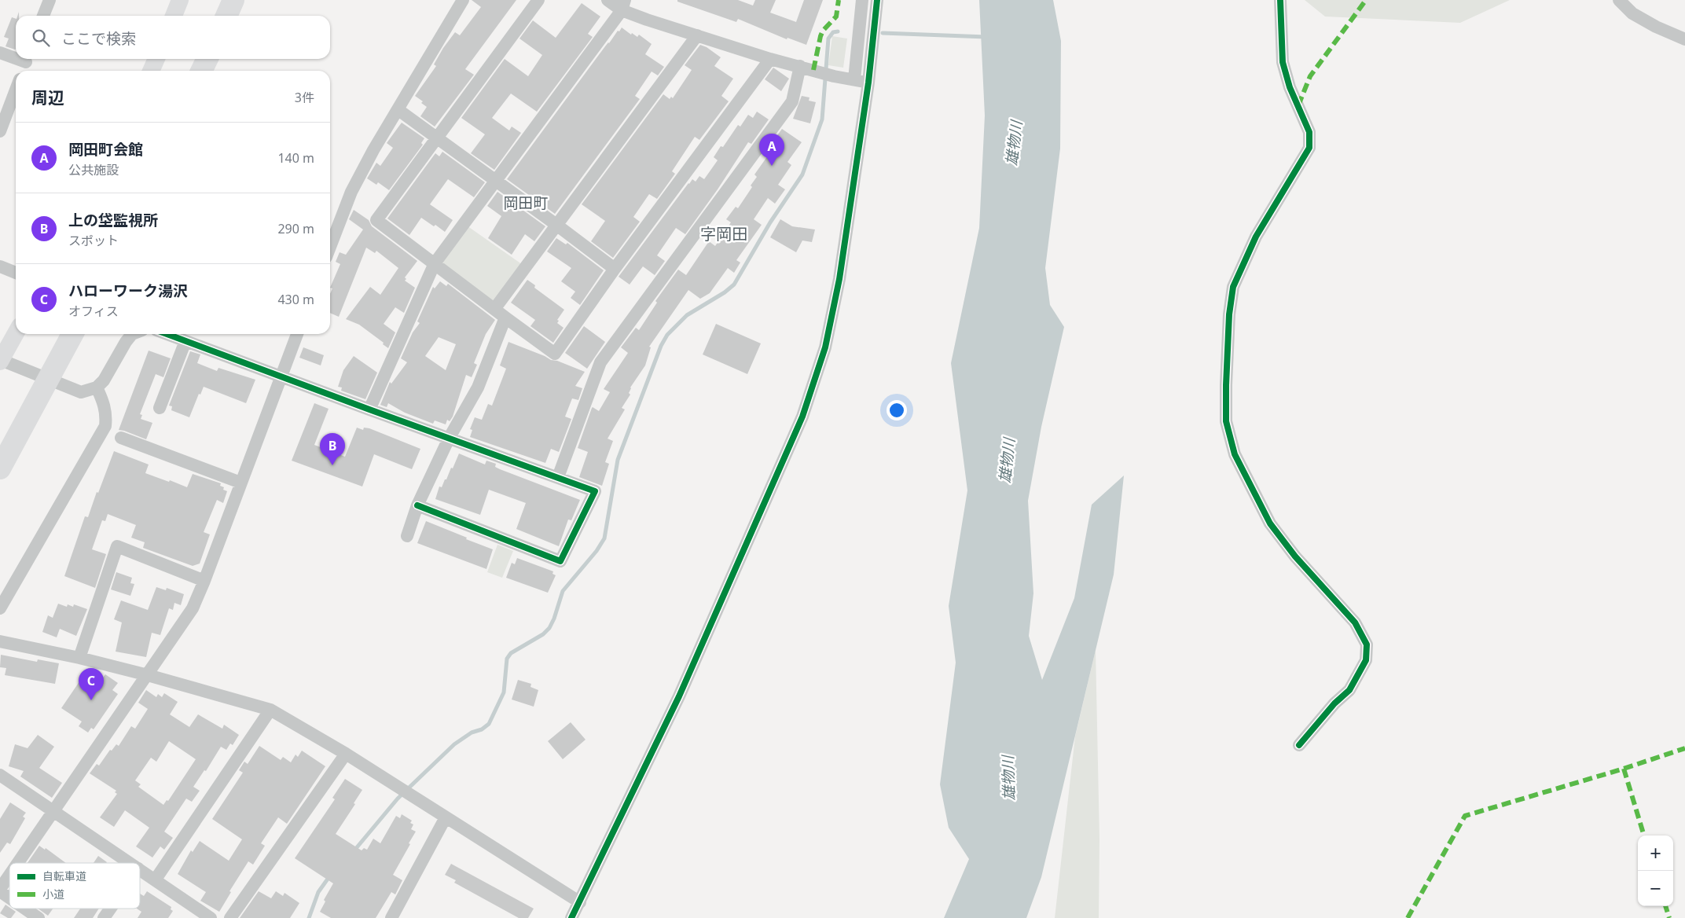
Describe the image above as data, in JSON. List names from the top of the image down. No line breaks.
{"districts":["岡田町","字岡田"],"water":["雄物川"],"legend":["自転車道","小道"],"page":{"search":"ここで検索","heading":["周辺","3件"],"list":[{"mark":"A","name":"岡田町会館","note":"公共施設","value":"140 m"},{"mark":"B","name":"上の垈監視所","note":"スポット","value":"290 m"},{"mark":"C","name":"ハローワーク湯沢","note":"オフィス","value":"430 m"}],"pins":["A","B","C"],"map_buttons":["+","−"]}}
